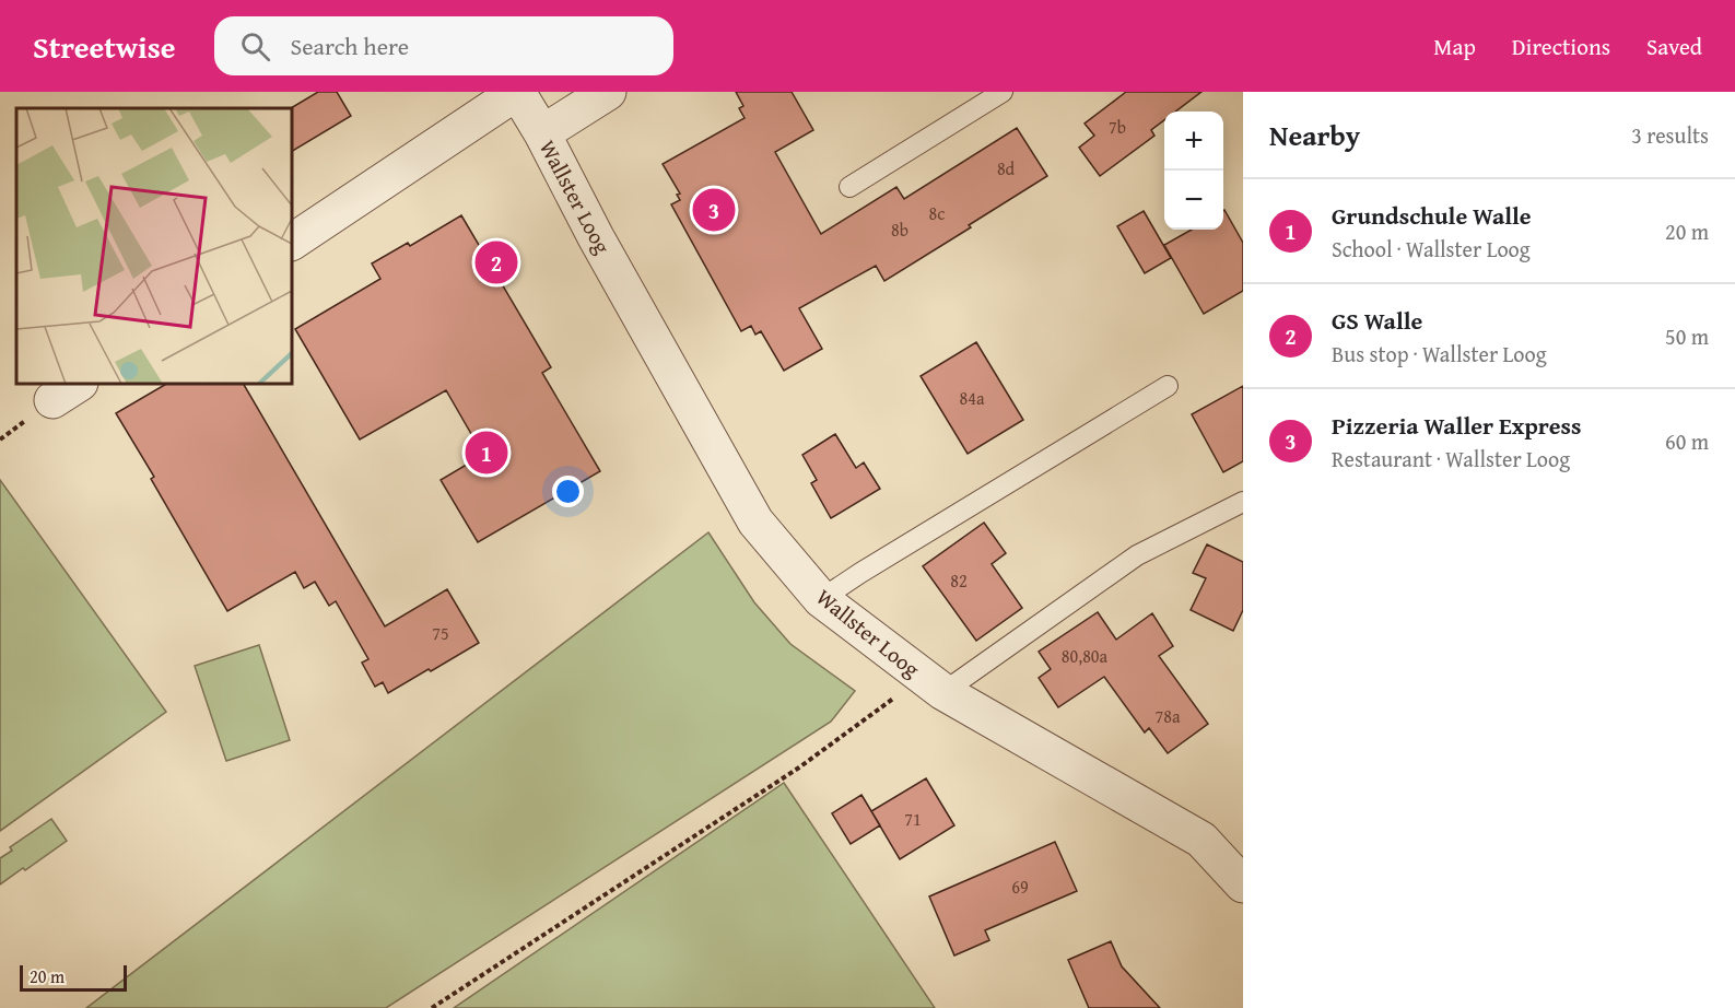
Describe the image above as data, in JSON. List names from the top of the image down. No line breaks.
{"streets":{"street":["Wallster Loog"]},"house_numbers":["7b","8d","8c","8b","84a","82","75","80,80a","78a","71","69"],"scale_bar":"20 m","page":{"header":"Streetwise","search":"Search here","nav":["Map","Directions","Saved"],"heading":["Nearby","3 results"],"map_buttons":["+","−"],"list":[{"mark":"1","name":"Grundschule Walle","note":"School · Wallster Loog","value":"20 m"},{"mark":"2","name":"GS Walle","note":"Bus stop · Wallster Loog","value":"50 m"},{"mark":"3","name":"Pizzeria Waller Express","note":"Restaurant · Wallster Loog","value":"60 m"}],"pins":["3","2","1"],"scale":"20 m"}}
